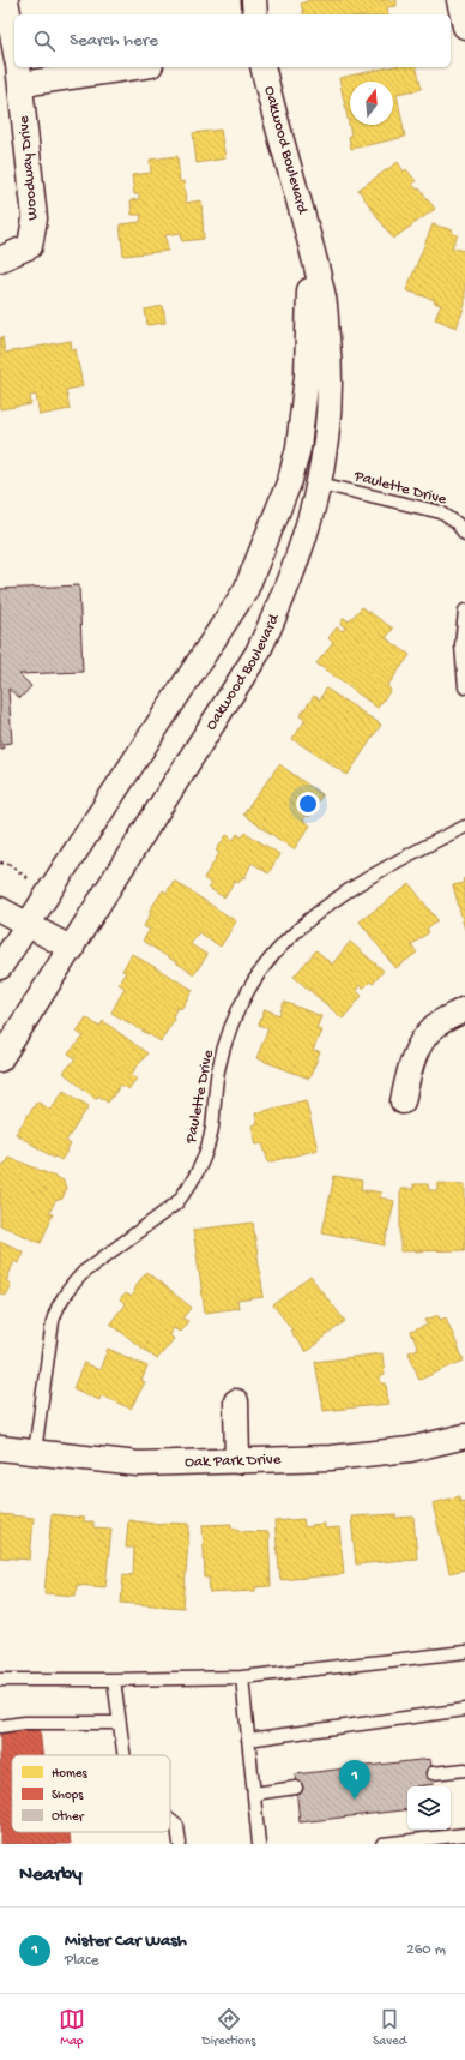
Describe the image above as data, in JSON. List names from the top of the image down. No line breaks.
{"streets":{"street":["Oakwood Boulevard","Woodway Drive","Oak Park Drive"],"lane":["Paulette Drive"]},"crossings":[["Oakwood Boulevard","Paulette Drive"],["Paulette Drive","Oak Park Drive"]],"legend":["Homes","Shops","Other"],"north":"top","page":{"search":"Search here","pins":"1","heading":"Nearby","list":[{"mark":"1","name":"Mister Car Wash","note":"Place","value":"260 m"}],"nav":["Map","Directions","Saved"]}}
